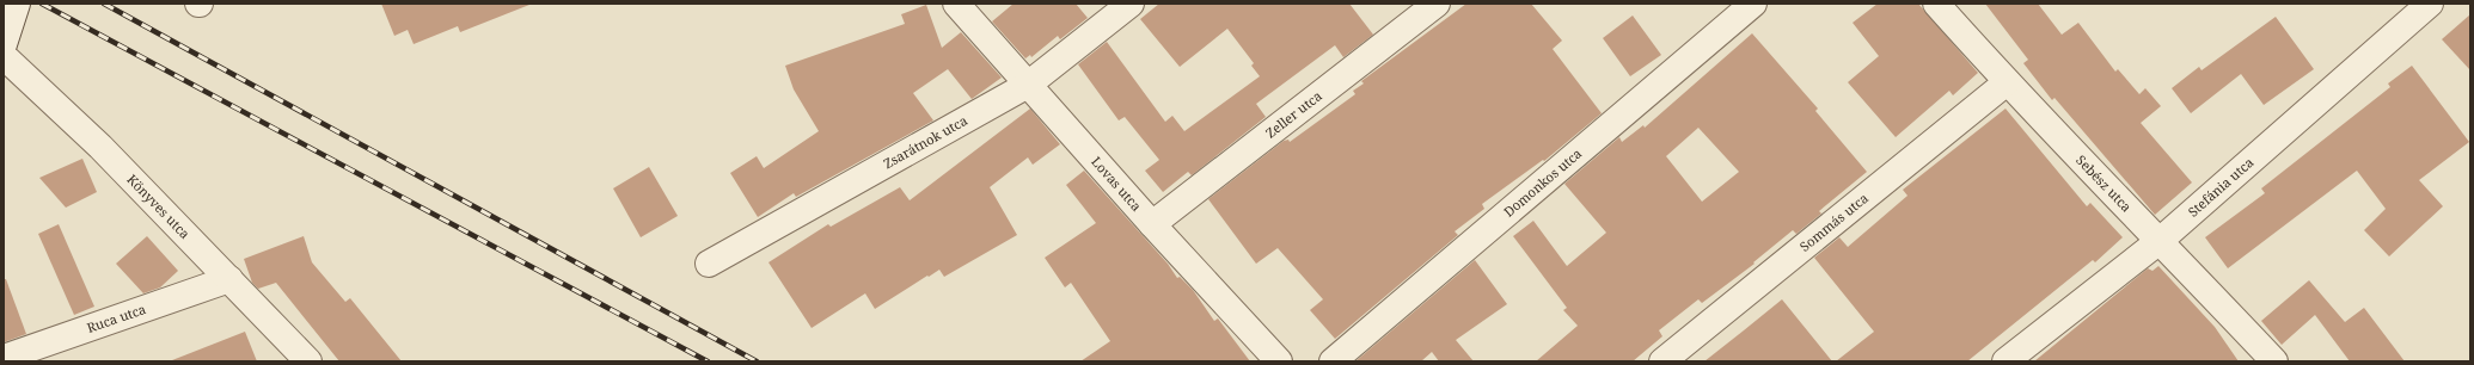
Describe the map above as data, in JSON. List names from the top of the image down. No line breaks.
{"streets":{"street":["Zeller utca","Zsarátnok utca","Domonkos utca","Sebész utca","Lovas utca","Stefánia utca","Könyves utca","Sommás utca","Ruca utca"]},"crossings":[["Zeller utca","Lovas utca"],["Zsarátnok utca","Lovas utca"],["Sebész utca","Stefánia utca"],["Sebész utca","Sommás utca"],["Könyves utca","Ruca utca"]]}
